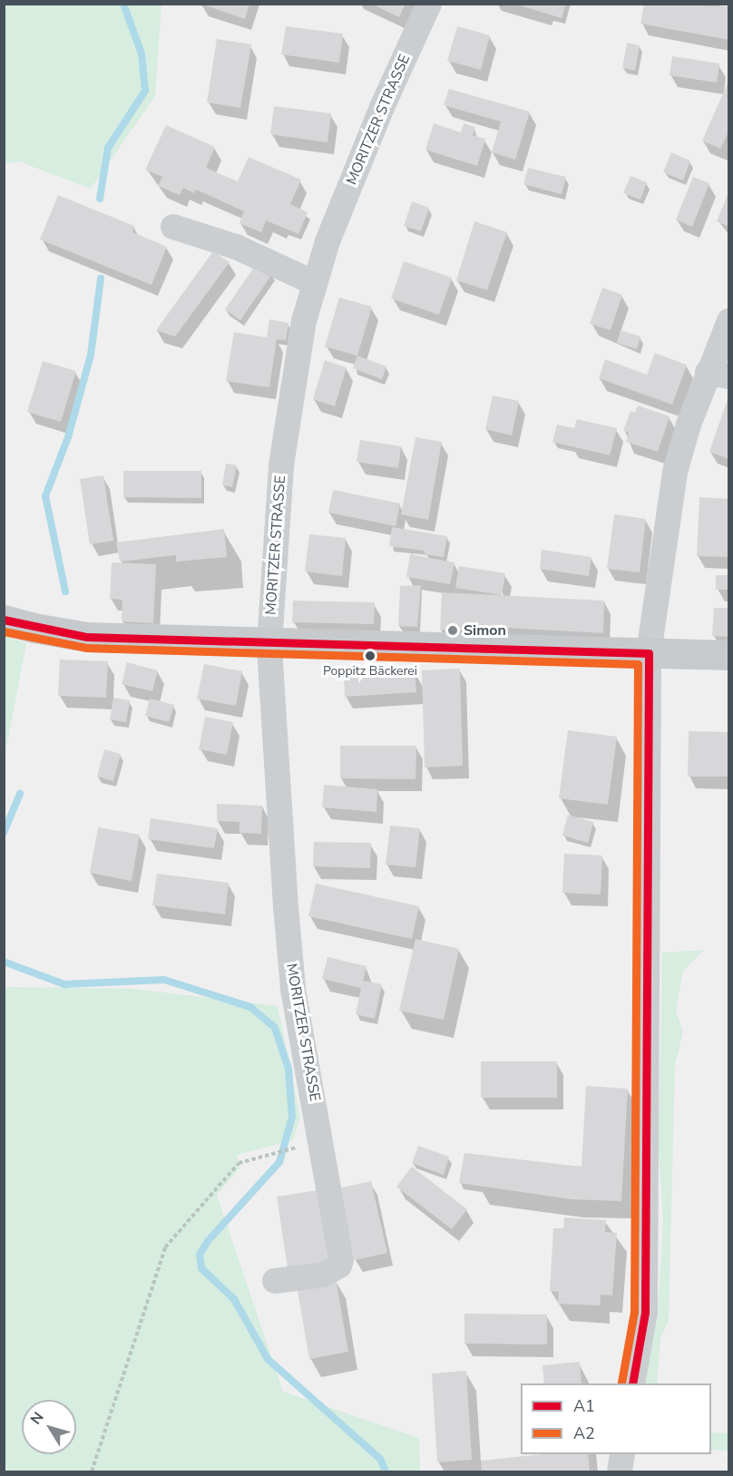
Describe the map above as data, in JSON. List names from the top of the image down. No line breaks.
{"streets":{"street":["MORITZER STRASSE"]},"places":["Simon","Poppitz Bäckerei"],"lines":["transit line A1","transit line A2"],"legend":["A1","A2"],"north":"top left"}
